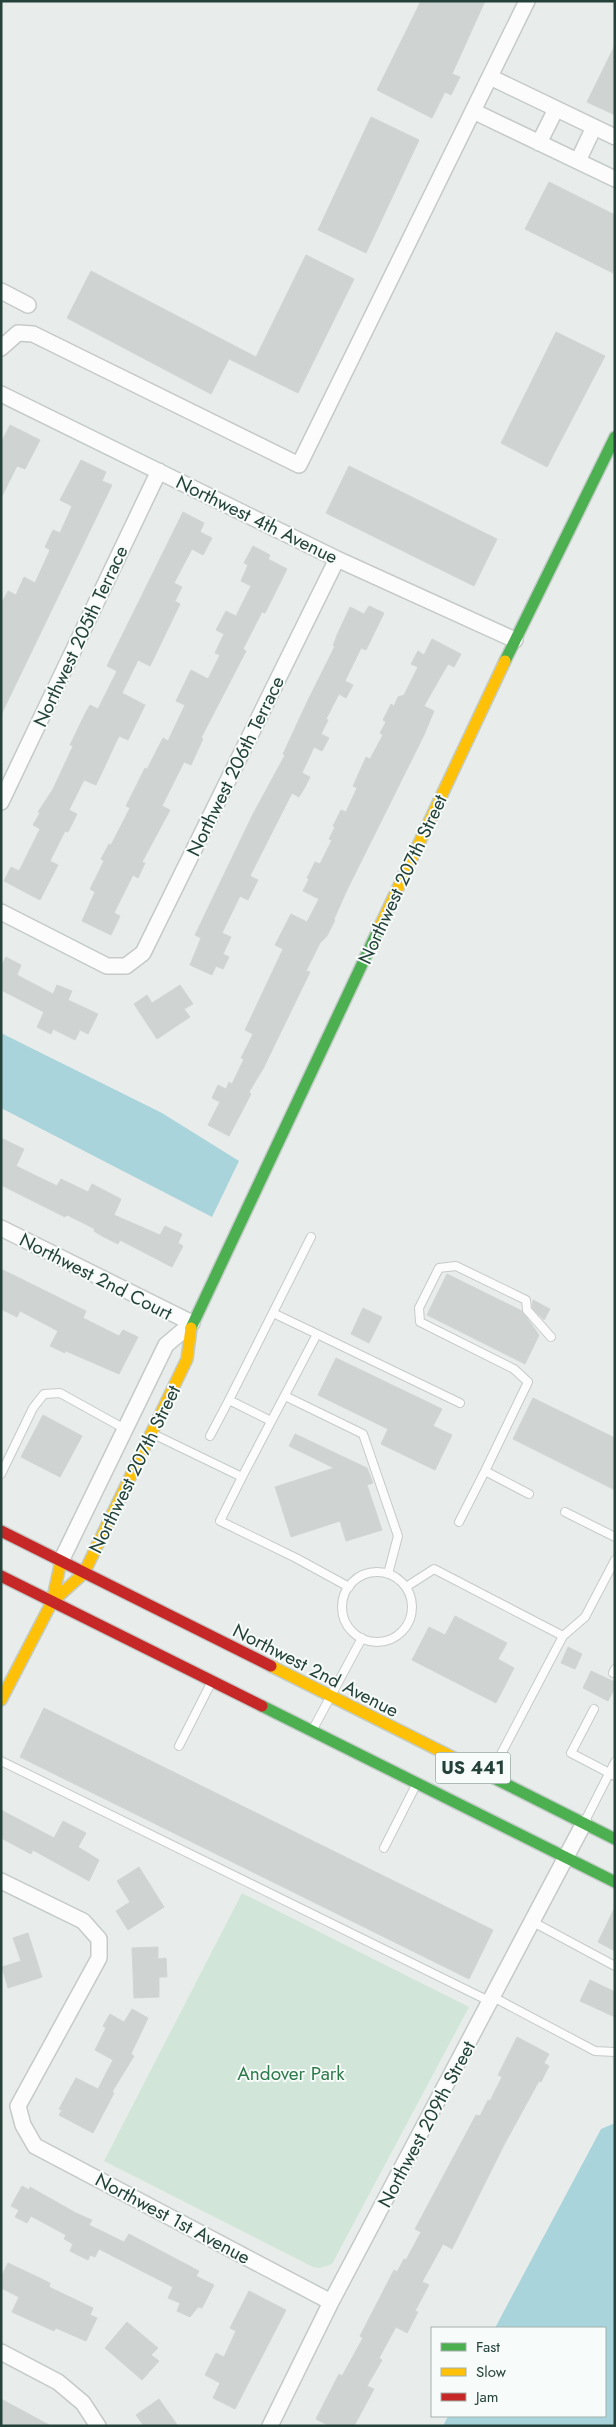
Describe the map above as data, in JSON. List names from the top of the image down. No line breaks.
{"streets":{"street":["Northwest 4th Avenue","Northwest 205th Terrace","Northwest 206th Terrace","Northwest 207th Street","Northwest 2nd Court","Northwest 2nd Avenue","US 441","Northwest 209th Street","Northwest 1st Avenue"]},"crossings":[["Northwest 4th Avenue","Northwest 205th Terrace"],["Northwest 4th Avenue","Northwest 206th Terrace"],["Northwest 4th Avenue","Northwest 207th Street"],["Northwest 207th Street","Northwest 2nd Court"],["Northwest 207th Street","Northwest 2nd Avenue"],["Northwest 207th Street","US 441"],["Northwest 2nd Avenue","Northwest 209th Street"],["US 441","Northwest 209th Street"],["Northwest 209th Street","Northwest 1st Avenue"]],"parks":["Andover Park"],"legend":["Fast","Slow","Jam"]}
